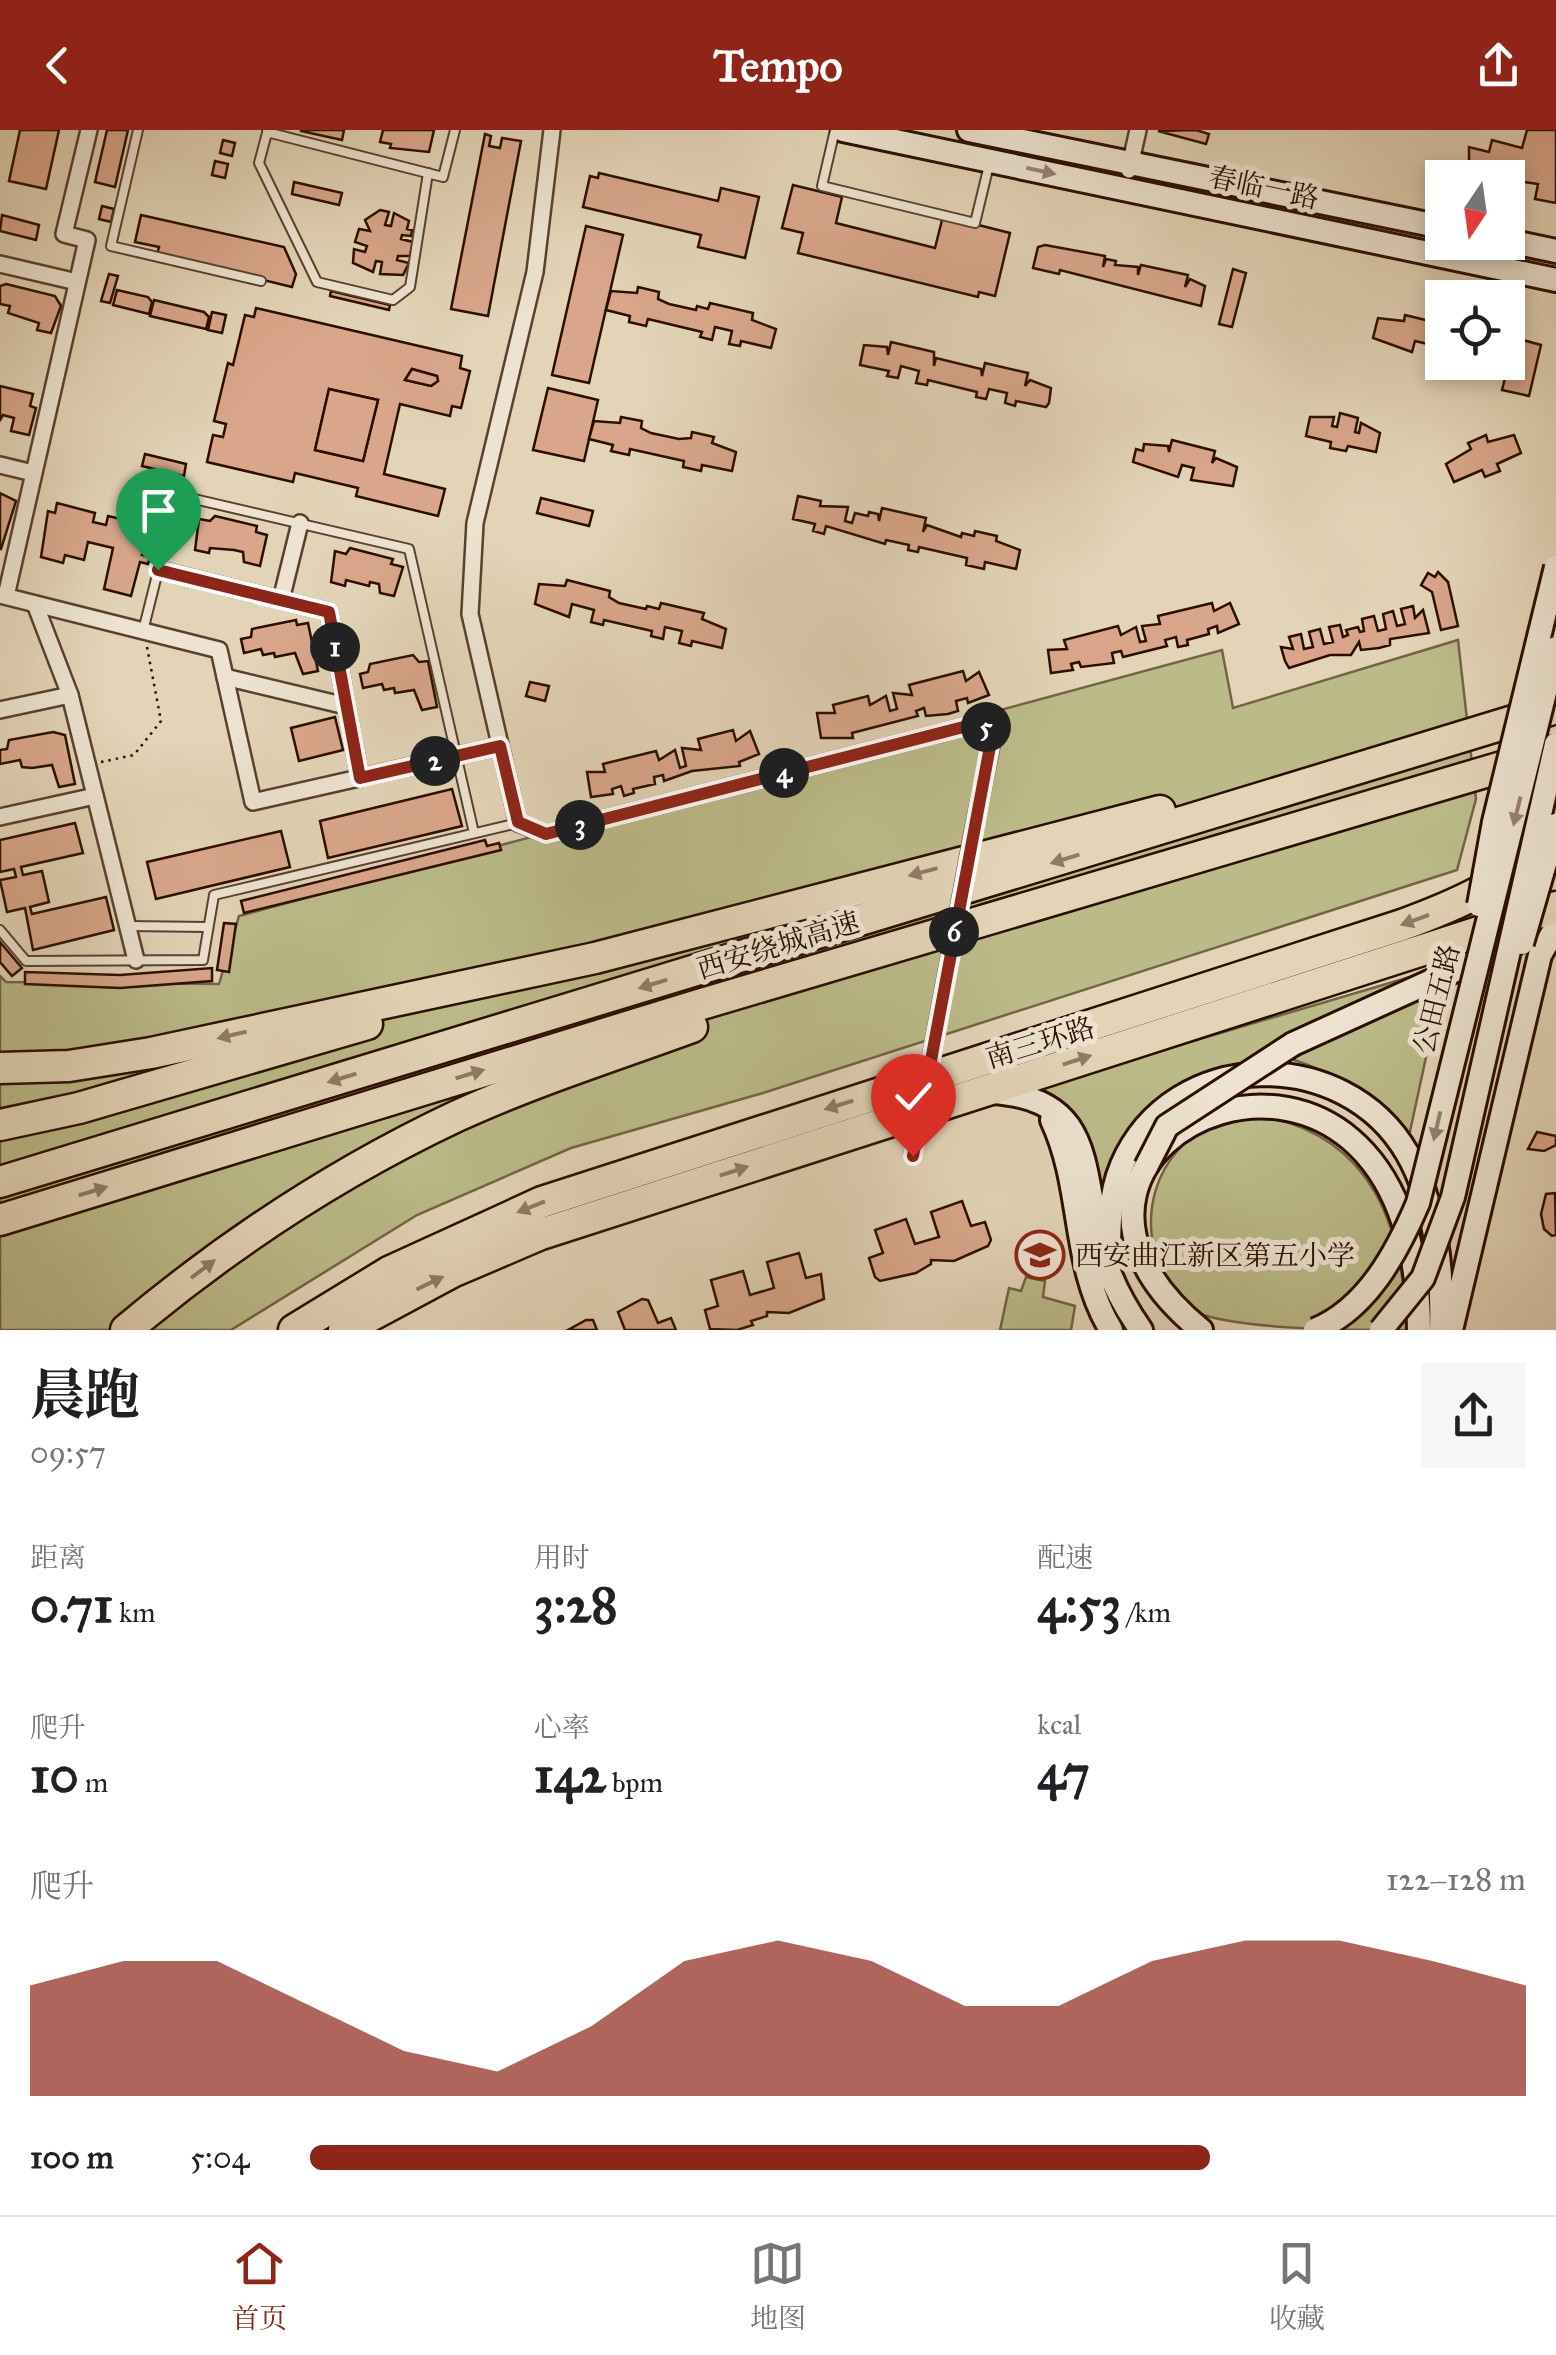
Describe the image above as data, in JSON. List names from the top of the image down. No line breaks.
{"streets":{"highway":["西安绕城高速","南三环路"],"main road":["春临一路","公田五路"]},"places":{"school or university":["西安曲江新区第五小学"]},"north":"bottom","page":{"header":"Tempo","pins":["1","5","2","4","3","6"],"heading":["晨跑","09:57"],"stats":[["距离","0.71 km"],["用时","3:28"],["配速","4:53 /km"],["爬升","10 m"],["心率","142 bpm"],["kcal","47"]],"chart":["爬升","122–128 m"],"list":[{"name":"100 m","note":"5:04"}],"tabs":["首页","地图","收藏"]}}
